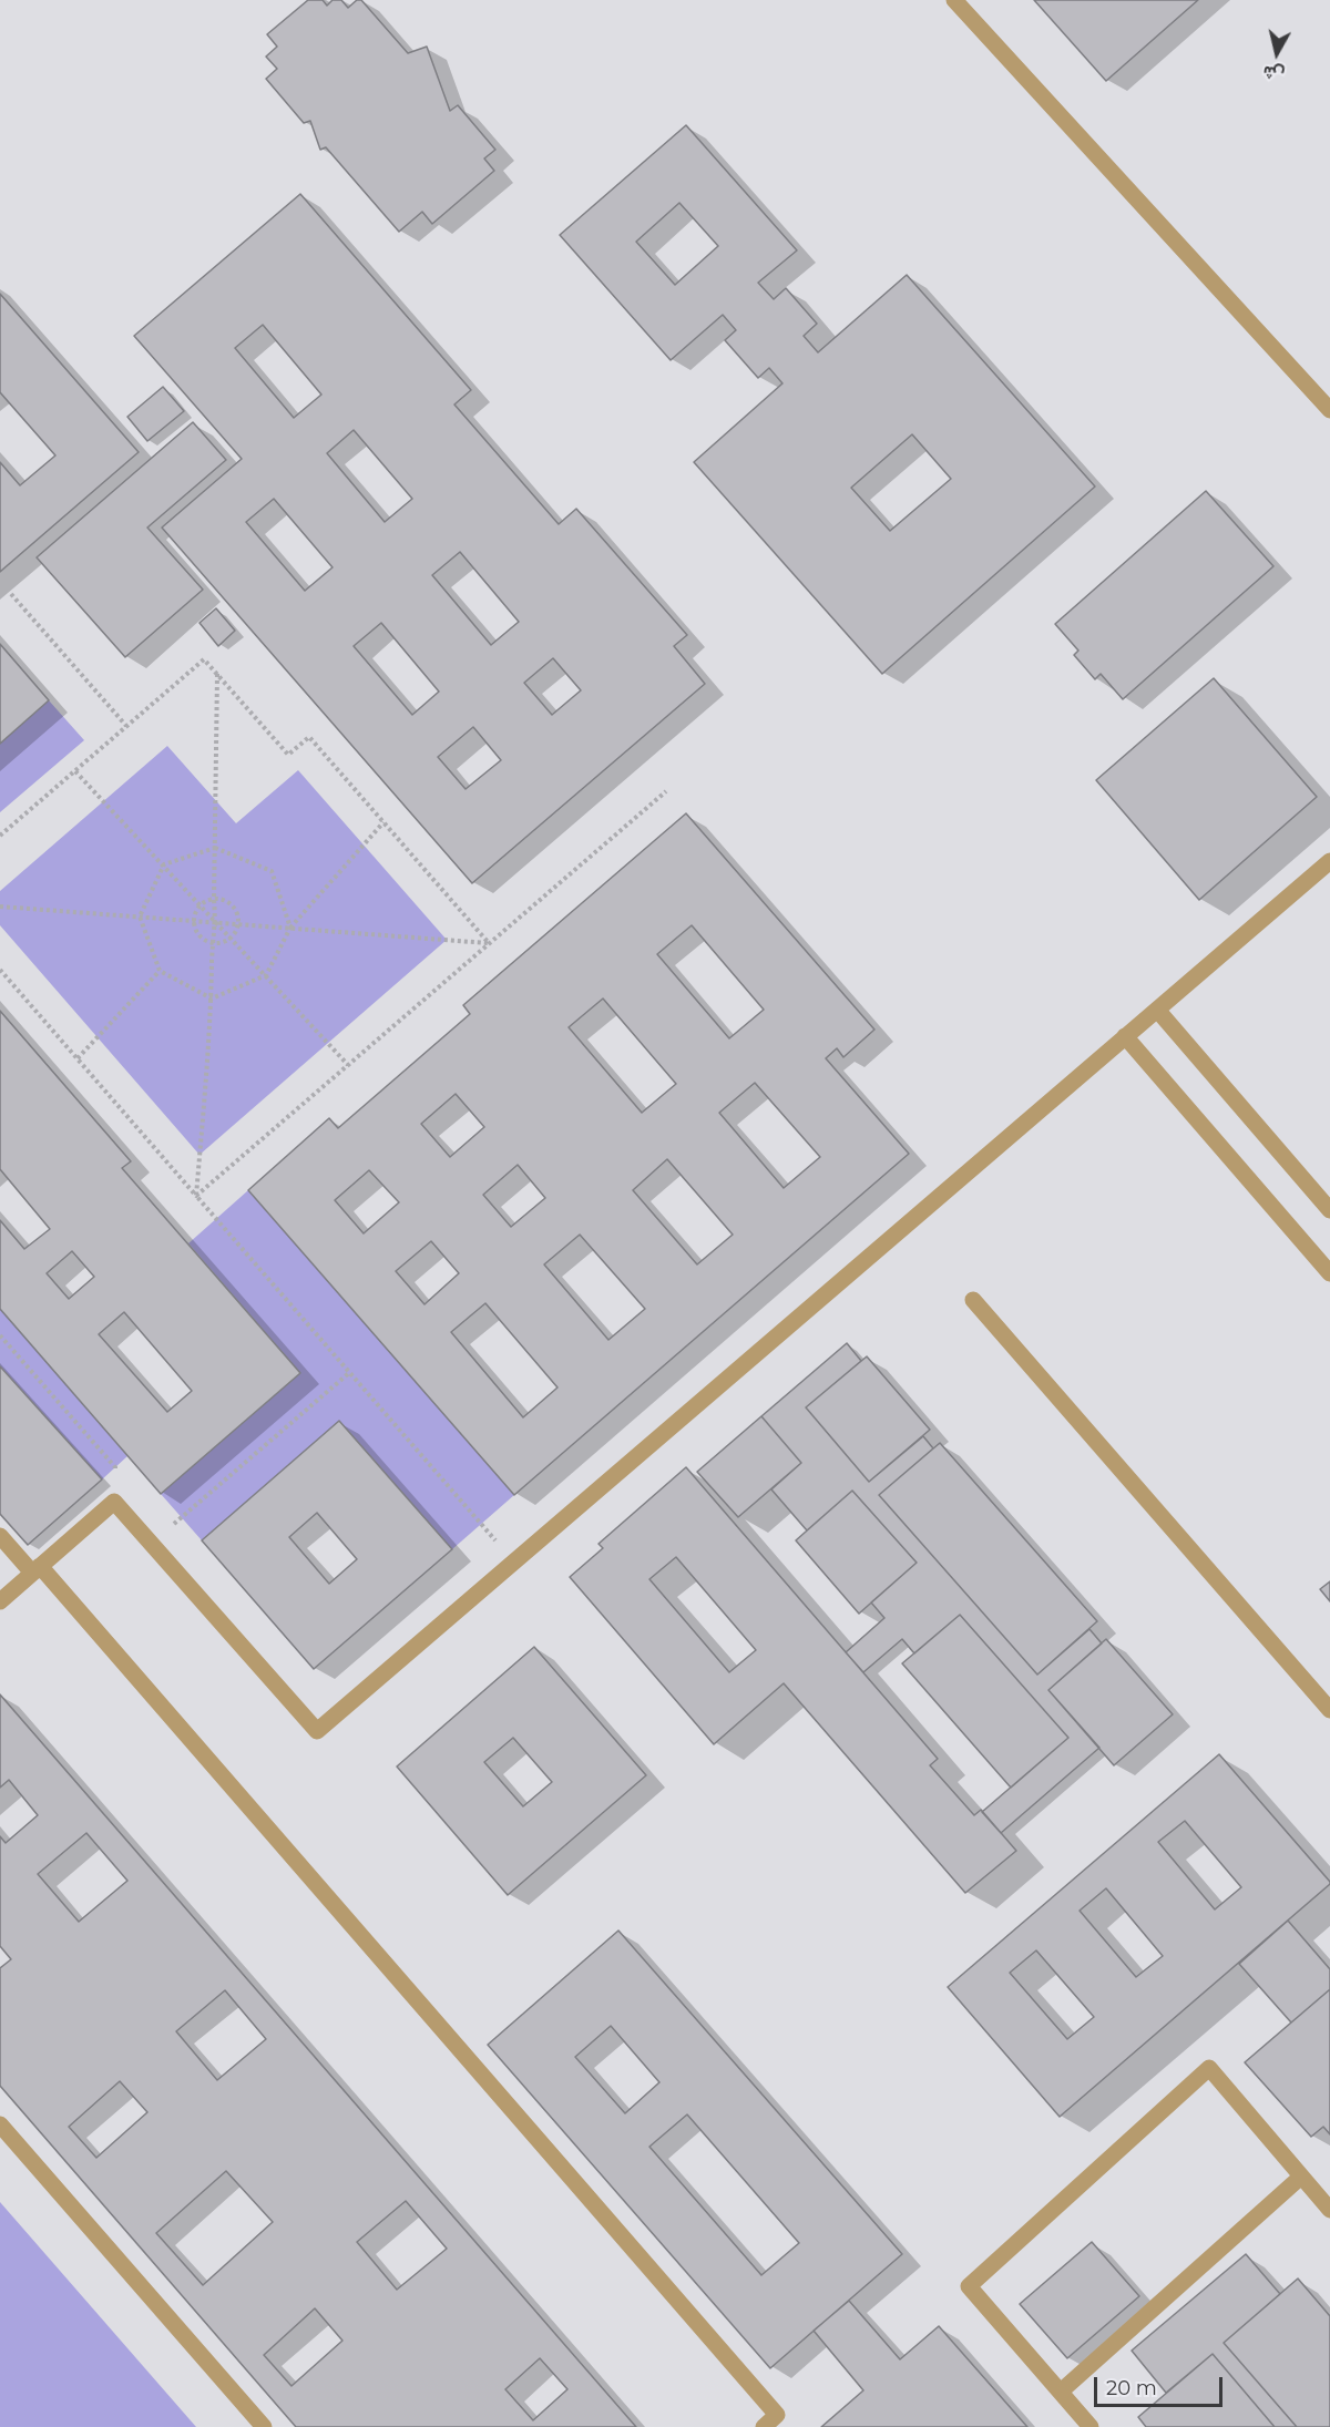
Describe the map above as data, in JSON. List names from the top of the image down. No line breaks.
{"scale_bar":"20 m","north":"bottom"}
